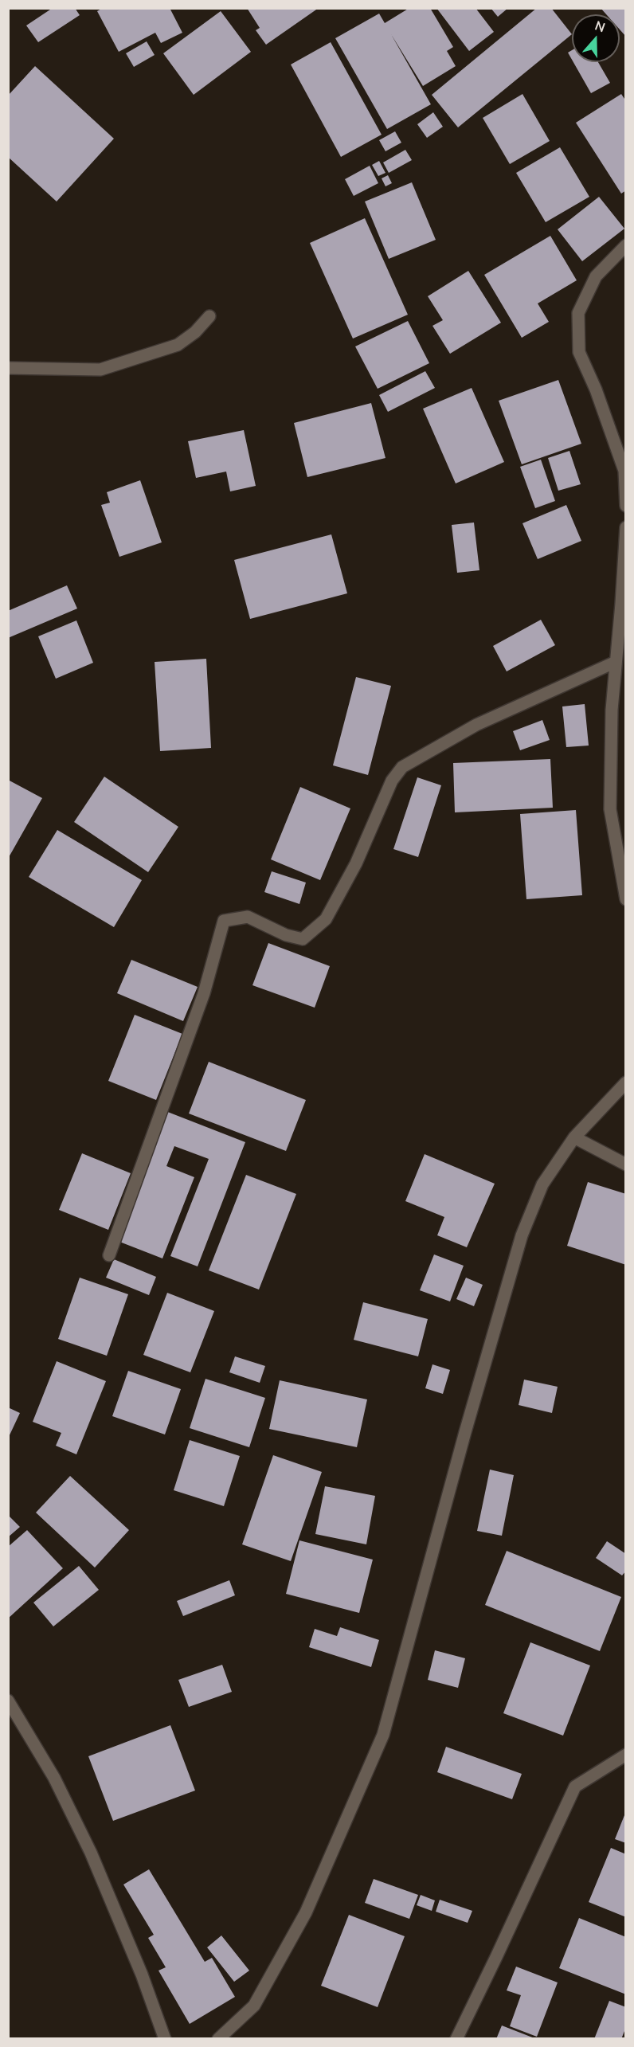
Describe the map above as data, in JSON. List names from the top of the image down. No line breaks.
{"north":"top"}
